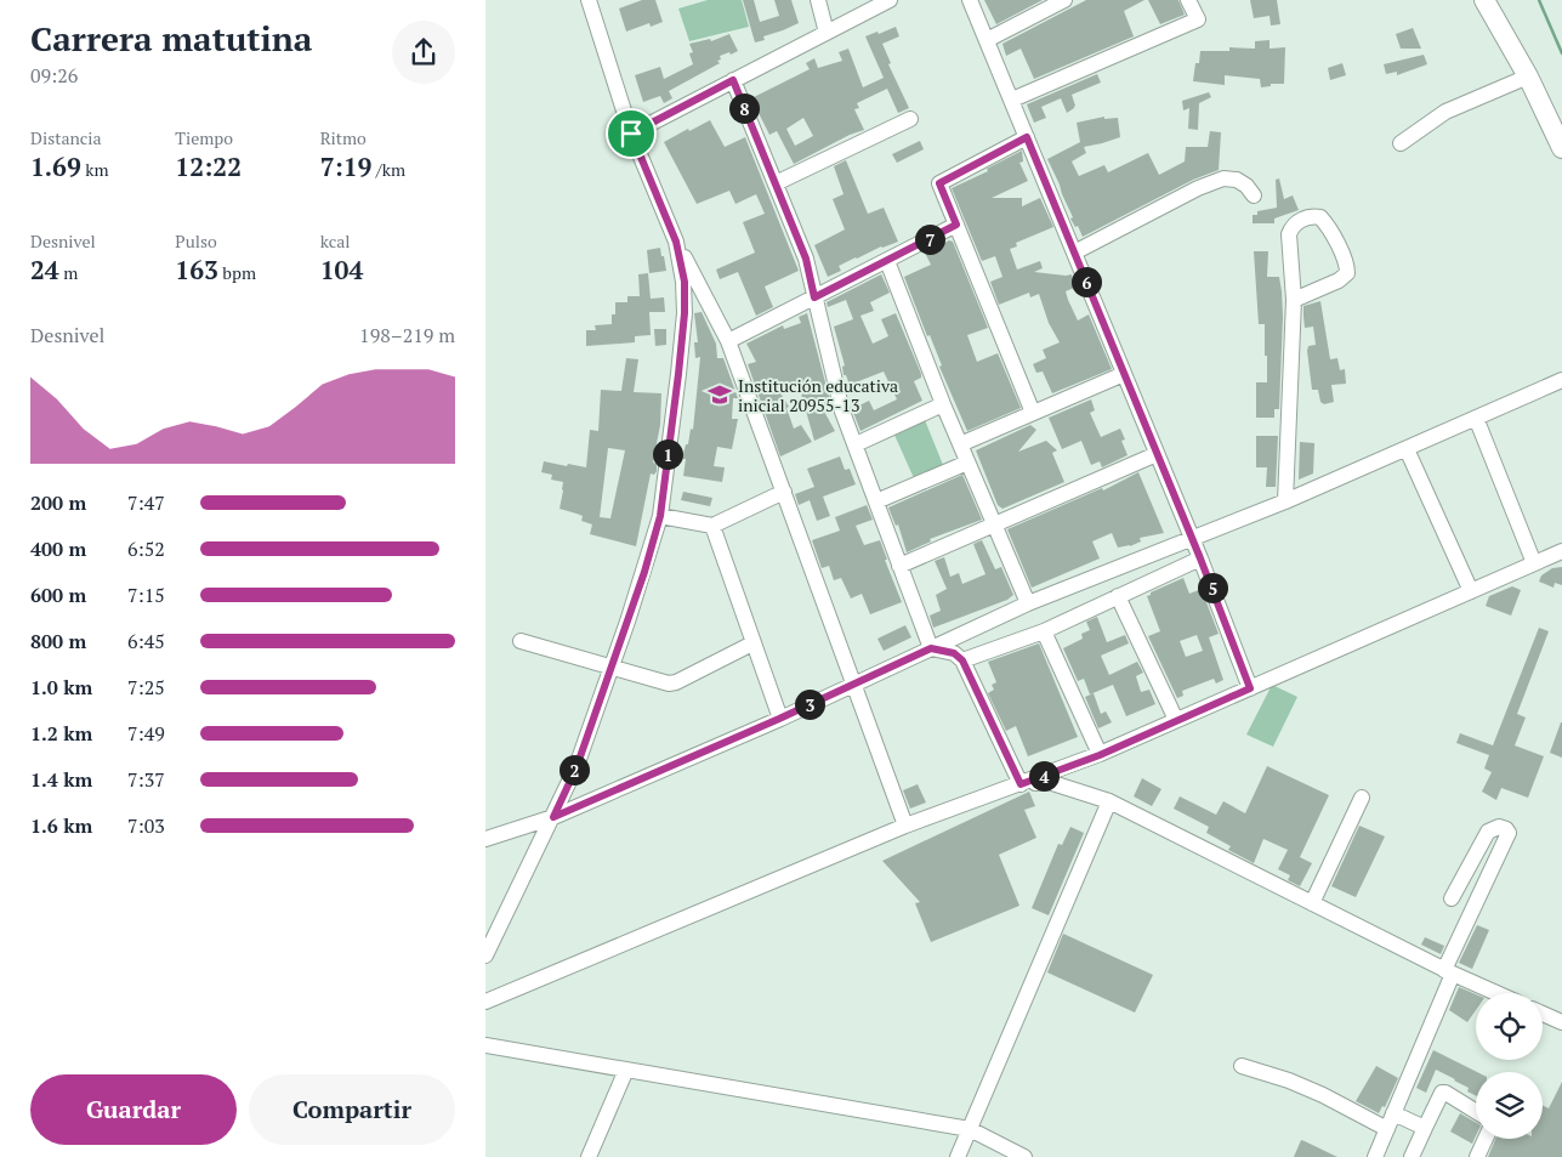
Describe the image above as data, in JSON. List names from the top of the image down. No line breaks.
{"places":{"school or university":["Institución educativa inicial 20955-13"]},"page":{"heading":["Carrera matutina","09:26"],"pins":["8","7","6","1","5","3","2","4"],"stats":[["Distancia","1.69 km"],["Tiempo","12:22"],["Ritmo","7:19 /km"],["Desnivel","24 m"],["Pulso","163 bpm"],["kcal","104"]],"chart":["Desnivel","198–219 m"],"list":[{"name":"200 m","note":"7:47"},{"name":"400 m","note":"6:52"},{"name":"600 m","note":"7:15"},{"name":"800 m","note":"6:45"},{"name":"1.0 km","note":"7:25"},{"name":"1.2 km","note":"7:49"},{"name":"1.4 km","note":"7:37"},{"name":"1.6 km","note":"7:03"}],"buttons":["Guardar","Compartir"]}}
